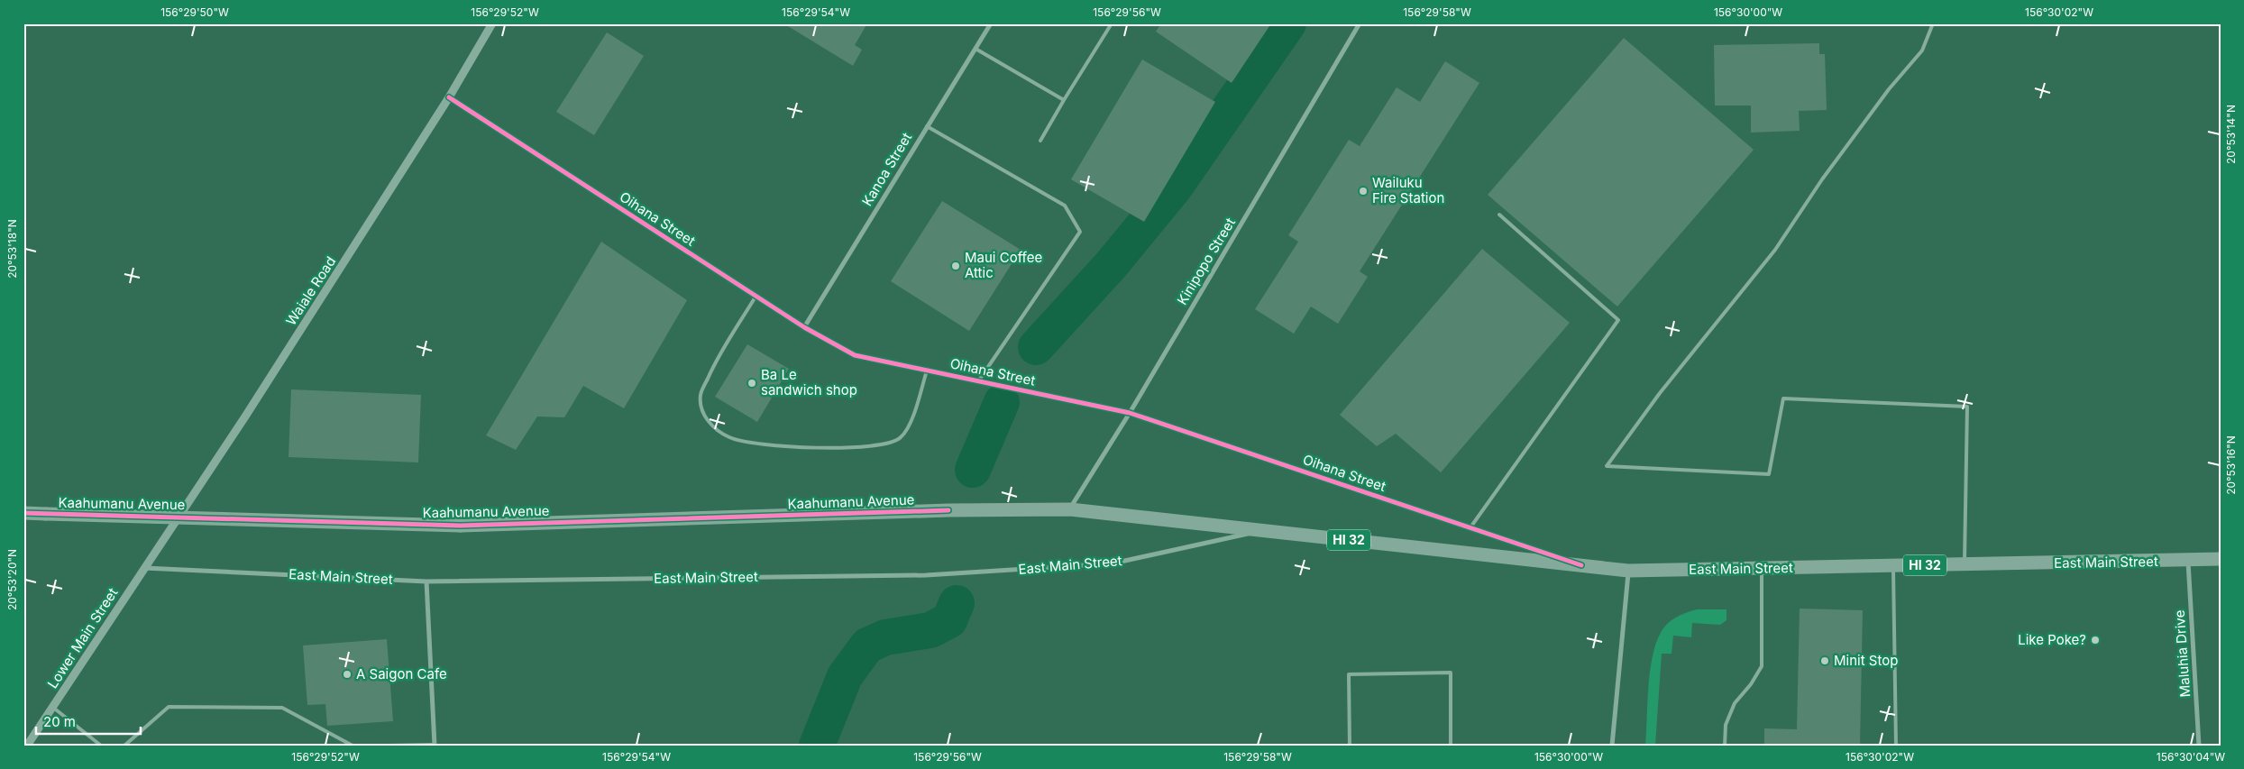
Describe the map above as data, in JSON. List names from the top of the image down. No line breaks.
{"streets":{"main road":["Kaahumanu Avenue","HI 32","East Main Street"],"street":["Kanoa Street","Oihana Street","Kinipopo Street","Waiale Road","Lower Main Street","Maluhia Drive"]},"crossings":[["Kanoa Street","Oihana Street"],["Oihana Street","Kinipopo Street"],["Oihana Street","Waiale Road"],["Oihana Street","East Main Street"],["Kinipopo Street","Kaahumanu Avenue"],["Kinipopo Street","East Main Street"],["Waiale Road","East Main Street"],["Waiale Road","Lower Main Street"],["Kaahumanu Avenue","East Main Street"],["East Main Street","Lower Main Street"],["East Main Street","Maluhia Drive"]],"places":["Wailuku Fire Station","Maui Coffee Attic","Ba Le sandwich shop","Like Poke?","Minit Stop","A Saigon Cafe"],"scale_bar":"20 m","coordinates":["156°29'50\"W","156°29'52\"W","156°29'54\"W","156°29'56\"W","156°29'58\"W","156°30'00\"W","156°30'02\"W","20°53'14\"N","20°53'18\"N","20°53'16\"N","20°53'20\"N","156°30'04\"W"]}
